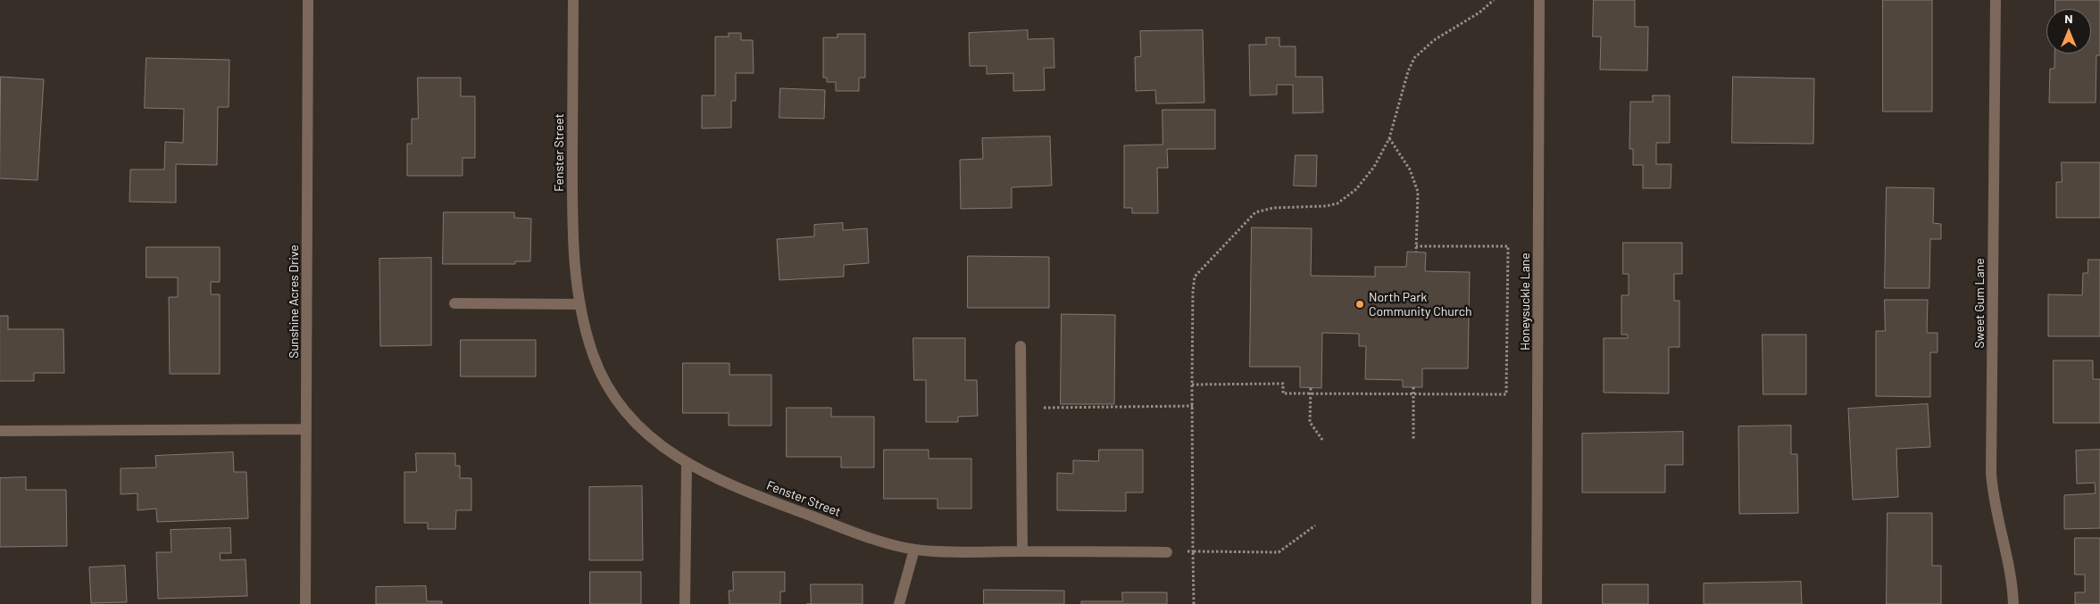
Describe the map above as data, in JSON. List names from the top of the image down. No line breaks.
{"streets":{"street":["Fenster Street","Sunshine Acres Drive","Honeysuckle Lane","Sweet Gum Lane"]},"places":["North Park Community Church"],"north":"top"}
